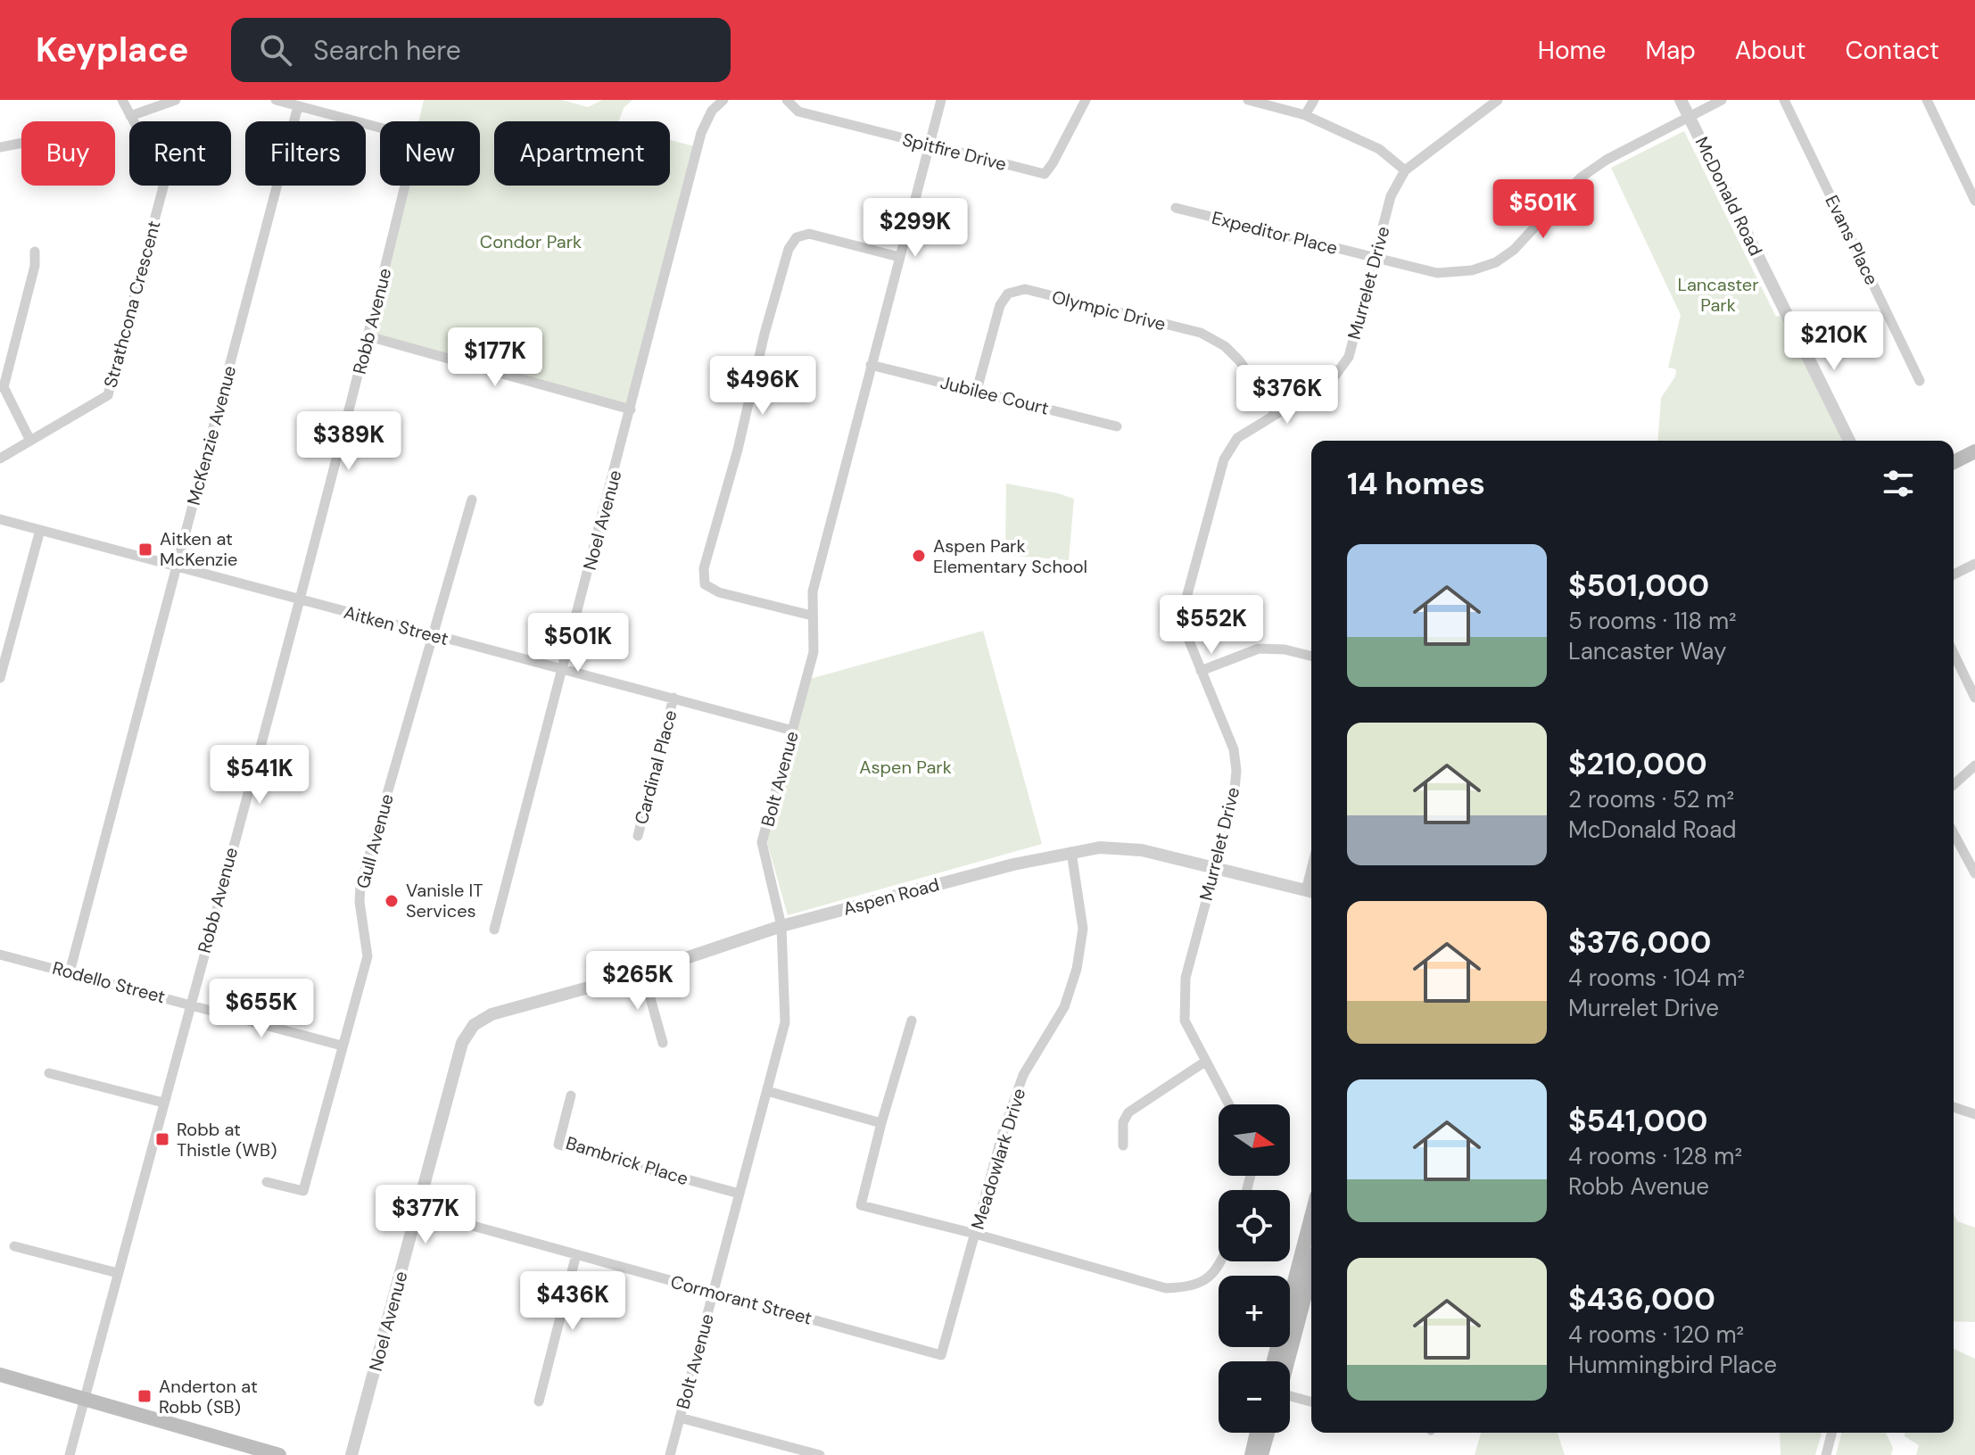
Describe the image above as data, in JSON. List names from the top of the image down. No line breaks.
{"streets":{"street":["Spitfire Drive","McDonald Road","Expeditor Place","Evans Place","Murrelet Drive","Strathcona Crescent","Olympic Drive","Robb Avenue","Jubilee Court","McKenzie Avenue","Noel Avenue","Aitken Street","Cardinal Place","Bolt Avenue","Gull Avenue","Aspen Road","Rodello Street","Meadowlark Drive","Bambrick Place","Cormorant Street"]},"crossings":[["Spitfire Drive","Bolt Avenue"],["McDonald Road","Expeditor Place"],["Expeditor Place","Murrelet Drive"],["Murrelet Drive","Olympic Drive"],["Murrelet Drive","Aspen Road"],["Olympic Drive","Jubilee Court"],["Robb Avenue","McKenzie Avenue"],["Robb Avenue","Aitken Street"],["Robb Avenue","Rodello Street"],["Jubilee Court","Bolt Avenue"],["McKenzie Avenue","Aitken Street"],["McKenzie Avenue","Rodello Street"],["Noel Avenue","Aitken Street"],["Noel Avenue","Aspen Road"],["Noel Avenue","Cormorant Street"],["Aitken Street","Cardinal Place"],["Aitken Street","Bolt Avenue"],["Aitken Street","Gull Avenue"],["Bolt Avenue","Aspen Road"],["Bolt Avenue","Bambrick Place"],["Bolt Avenue","Cormorant Street"],["Gull Avenue","Rodello Street"],["Aspen Road","Meadowlark Drive"],["Meadowlark Drive","Cormorant Street"]],"parks":["Condor Park","Lancaster Park","Aspen Park"],"places":{"transit":["Aitken at McKenzie","Robb at Thistle (WB)","Anderton at Robb (SB)"],"other":["Aspen Park Elementary School","Vanisle IT Services"]},"north":"right","page":{"header":"Keyplace","search":"Search here","nav":["Home","Map","About","Contact"],"chip":["Buy","Rent","Filters","New","Apartment"],"price":["$501K","$299K","$210K","$177K","$496K","$376K","$389K","$552K","$501K","$541K","$265K","$655K","$377K","$436K"],"heading":"14 homes","list":[{"name":"$501,000","note":"5 rooms · 118 m² · Lancaster Way"},{"name":"$210,000","note":"2 rooms · 52 m² · McDonald Road"},{"name":"$376,000","note":"4 rooms · 104 m² · Murrelet Drive"},{"name":"$541,000","note":"4 rooms · 128 m² · Robb Avenue"},{"name":"$436,000","note":"4 rooms · 120 m² · Hummingbird Place"}],"map_buttons":["+","−"]}}
